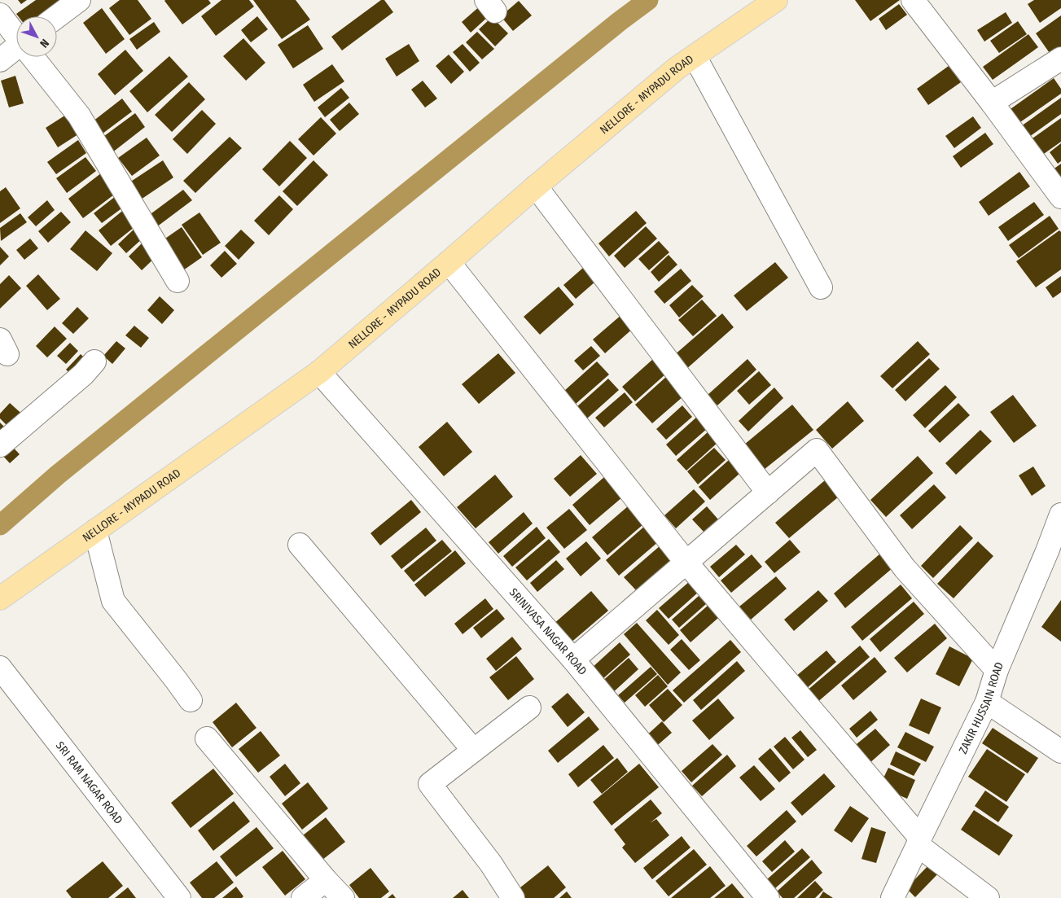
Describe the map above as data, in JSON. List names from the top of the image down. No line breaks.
{"streets":{"main road":["NELLORE - MYPADU ROAD"],"street":["SRINIVASA NAGAR ROAD","ZAKIR HUSSAIN ROAD","SRI RAM NAGAR ROAD"]},"crossings":[["NELLORE - MYPADU ROAD","SRINIVASA NAGAR ROAD"]],"north":"bottom right"}
